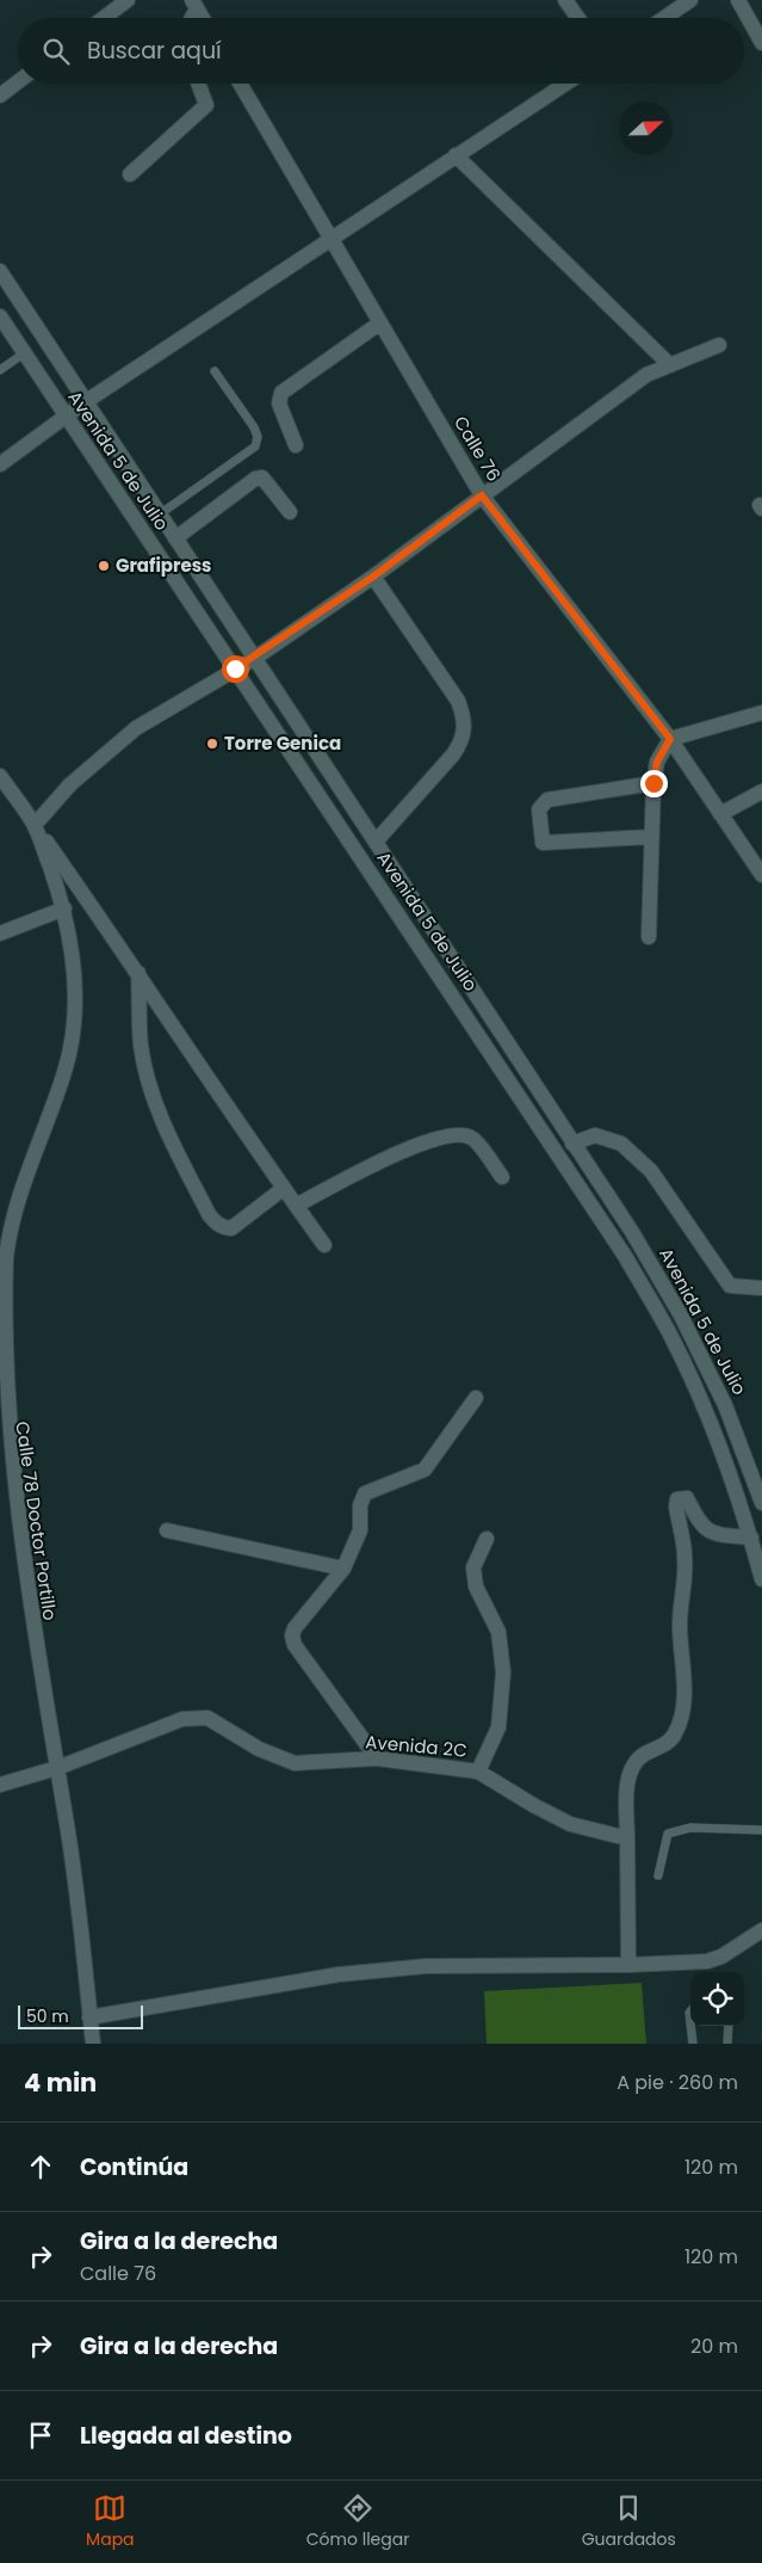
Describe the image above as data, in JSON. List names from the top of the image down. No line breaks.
{"streets":{"street":["Calle 76","Avenida 5 de Julio","Calle 78 Doctor Portillo","Avenida 2C"]},"crossings":[["Calle 78 Doctor Portillo","Avenida 2C"]],"places":["Grafipress","Torre Genica"],"scale_bar":"50 m","north":"right","page":{"search":"Buscar aquí","scale":"50 m","heading":["4 min","A pie · 260 m"],"list":[["Continúa","120 m"],["Gira a la derecha","Calle 76","120 m"],["Gira a la derecha","20 m"],"Llegada al destino"],"nav":["Mapa","Cómo llegar","Guardados"]}}
